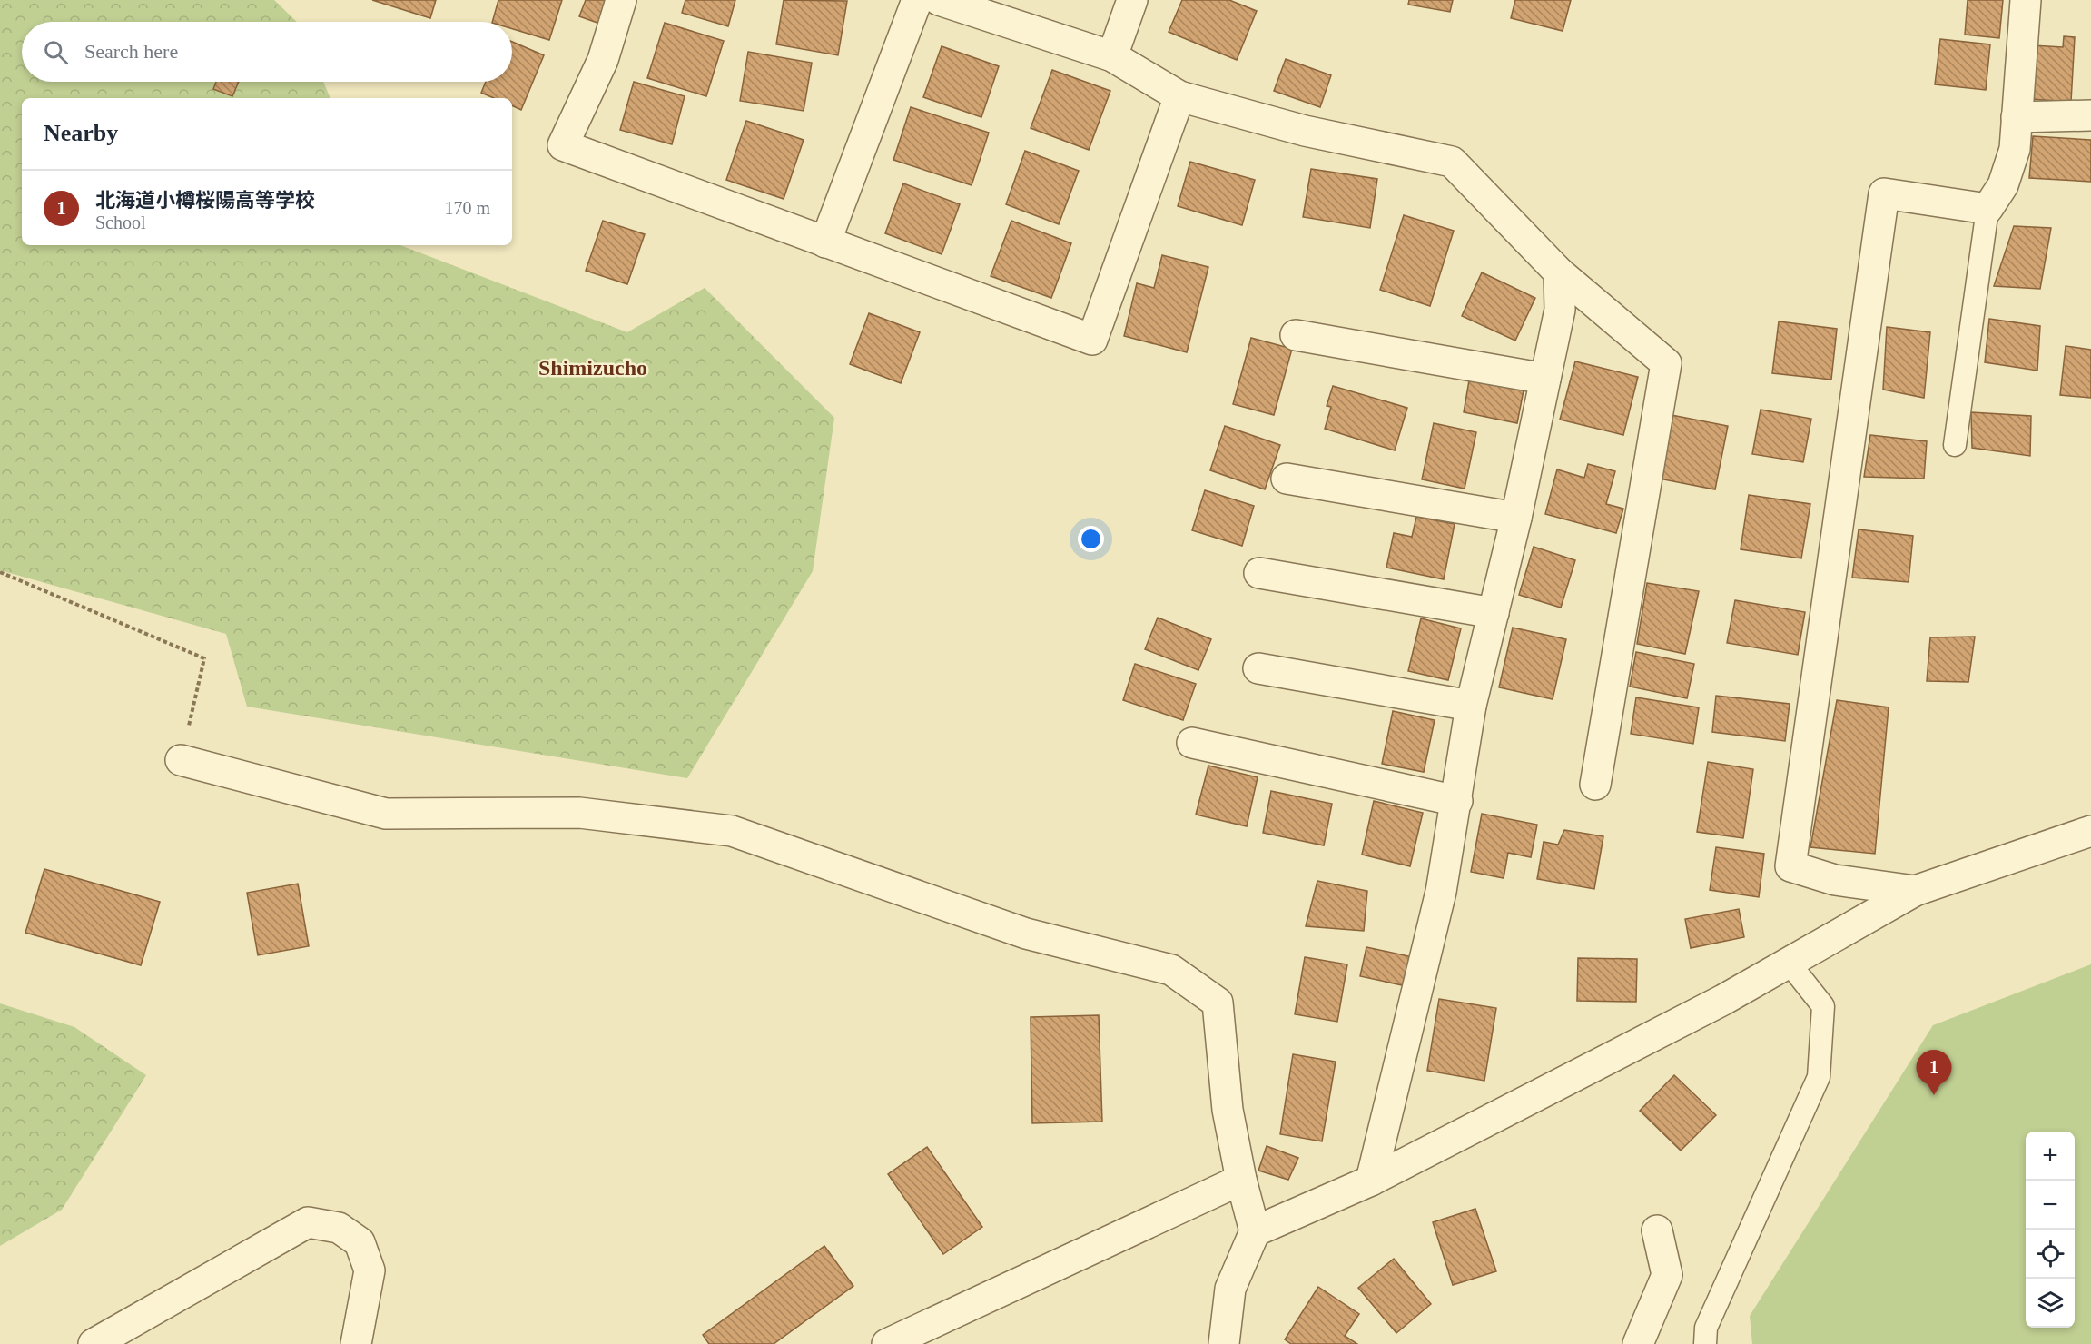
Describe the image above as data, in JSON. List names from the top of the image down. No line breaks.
{"districts":["Shimizucho"],"page":{"search":"Search here","heading":"Nearby","list":[{"mark":"1","name":"北海道小樽桜陽高等学校","note":"School","value":"170 m"}],"pins":"1","map_buttons":["+","−"]}}
